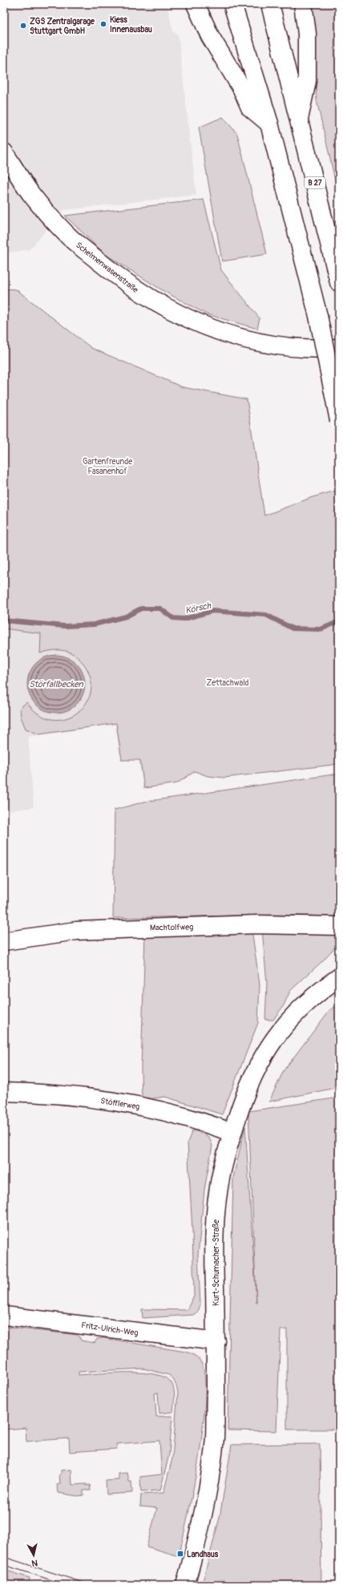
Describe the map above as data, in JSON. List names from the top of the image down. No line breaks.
{"streets":{"main road":["B 27","Schelmenwasenstraße","Machtolfweg","Stöfflerweg","Kurt-Schumacher-Straße","Fritz-Ulrich-Weg"]},"crossings":[["Stöfflerweg","Kurt-Schumacher-Straße"],["Kurt-Schumacher-Straße","Fritz-Ulrich-Weg"]],"water":["Körsch","Störfallbecken"],"parks":["Gartenfreunde Fasanenhof","Zettachwald"],"places":{"other":["Kiess Innenausbau","ZGS Zentralgarage Stuttgart GmbH"],"transit":["Landhaus"]},"north":"bottom"}
